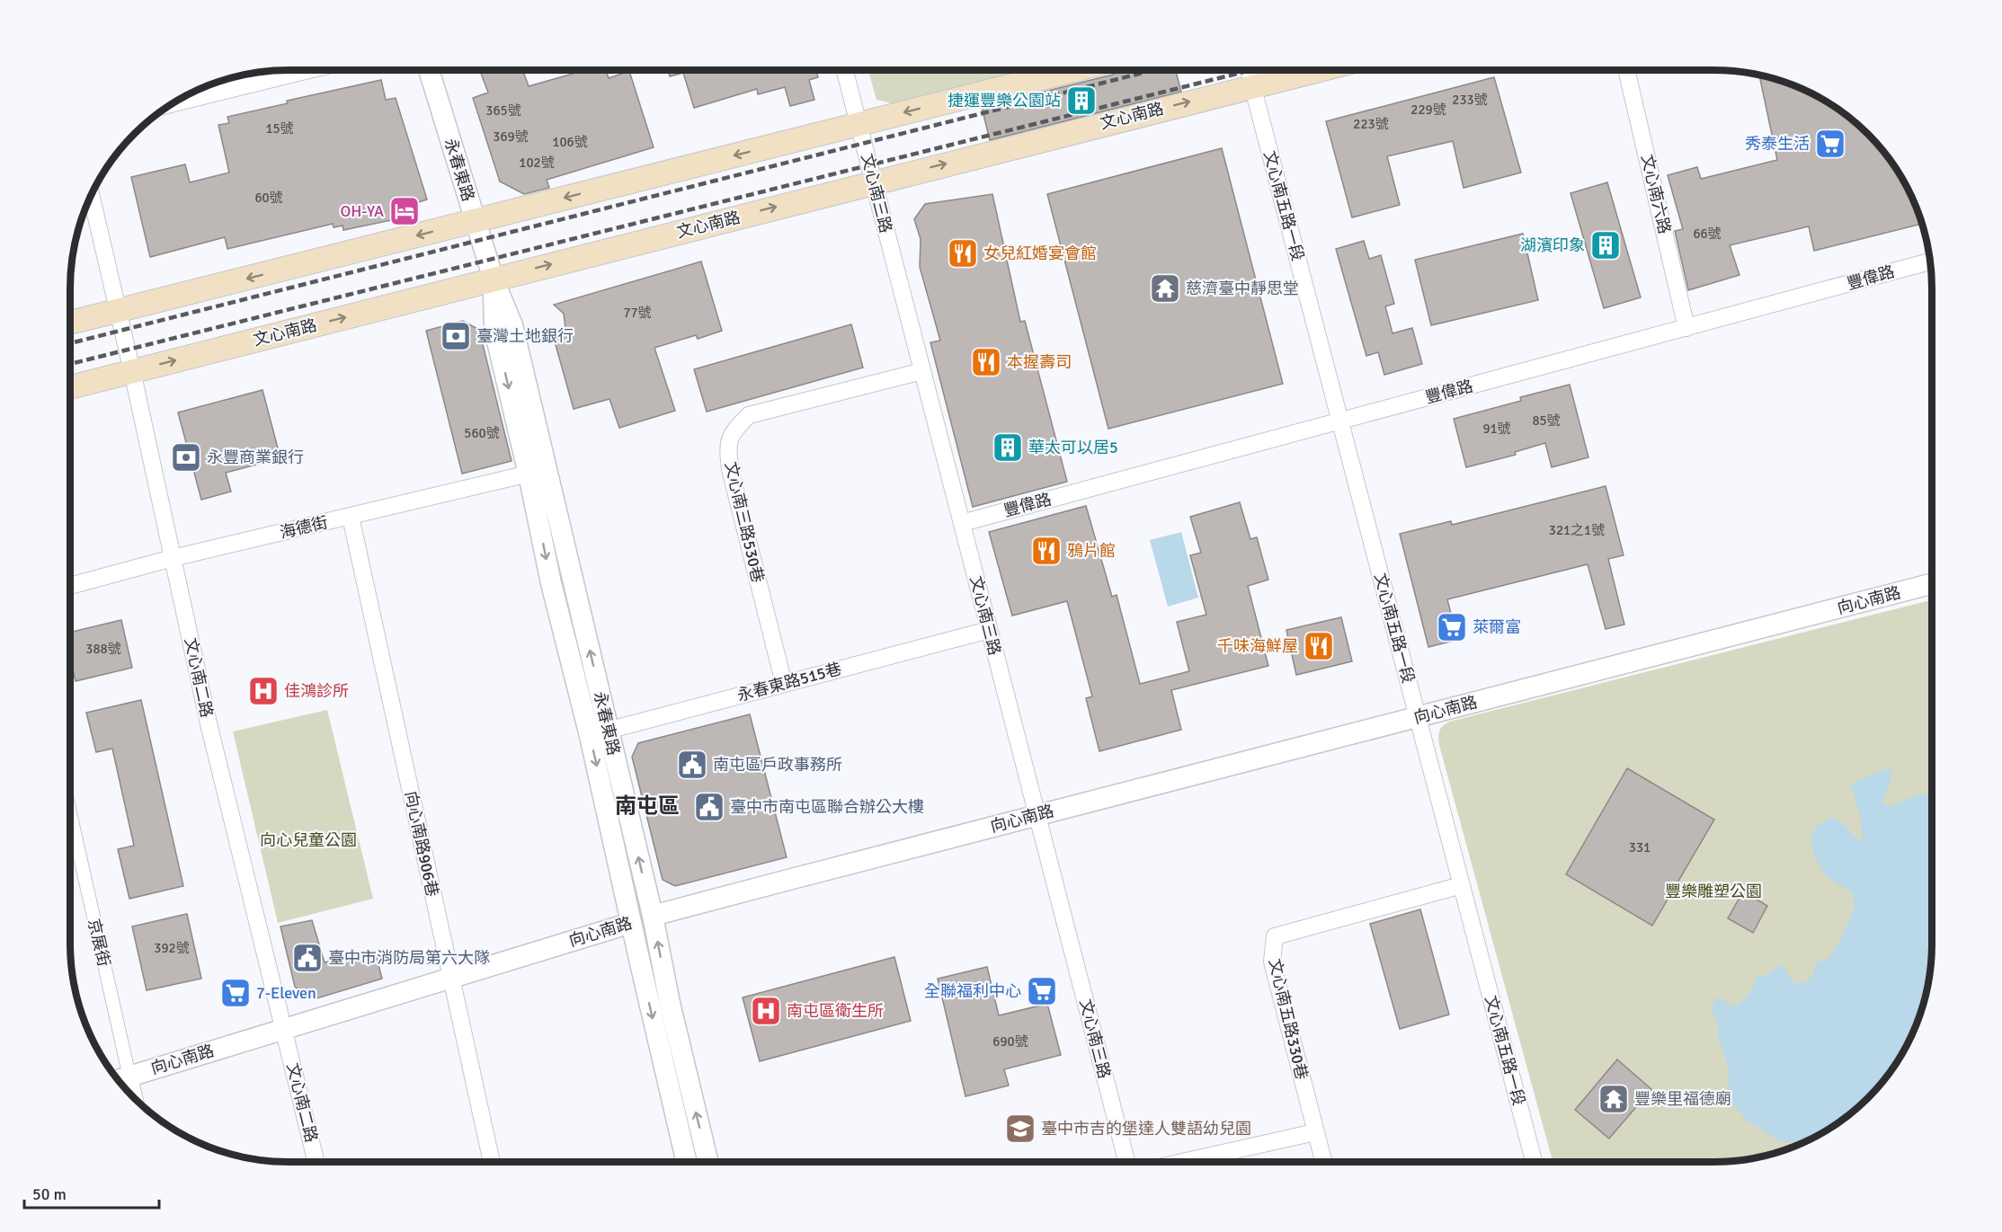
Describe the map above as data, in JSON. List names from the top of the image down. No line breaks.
{"streets":{"main road":["文心南路"],"street":["永春東路","文心南三路","文心南六路","文心南五路一段","豐偉路","文心南三路530巷","海德街","向心南路","文心南二路","永春東路515巷","向心南路906巷","京展街","文心南五路330巷"]},"crossings":[["文心南路","永春東路"],["文心南路","文心南三路"],["文心南路","文心南五路一段"],["文心南路","文心南二路"],["永春東路","海德街"],["永春東路","向心南路"],["永春東路","永春東路515巷"],["文心南三路","豐偉路"],["文心南三路","文心南三路530巷"],["文心南三路","向心南路"],["文心南三路","永春東路515巷"],["文心南六路","豐偉路"],["文心南五路一段","豐偉路"],["文心南五路一段","向心南路"],["文心南五路一段","文心南五路330巷"],["文心南三路530巷","永春東路515巷"],["海德街","文心南二路"],["海德街","向心南路906巷"],["向心南路","文心南二路"],["向心南路","向心南路906巷"],["向心南路","京展街"]],"districts":["南屯區"],"parks":["向心兒童公園","豐樂雕塑公園"],"places":{"building":["捷運豐樂公園站","湖濱印象","華太可以居5"],"supermarket":["秀泰生活","萊爾富","全聯福利中心","7-Eleven"],"hotel":["OH-YA"],"restaurant":["女兒紅婚宴會館","本握壽司","鴉片館","千味海鮮屋"],"temple":["慈濟臺中靜思堂","豐樂里福德廟"],"bank":["臺灣土地銀行","永豐商業銀行"],"hospital":["佳鴻診所","南屯區衛生所"],"public building":["南屯區戶政事務所","臺中市南屯區聯合辦公大樓","臺中市消防局第六大隊"],"school or university":["臺中市吉的堡達人雙語幼兒園"]},"house_numbers":["233號","229號","365號","223號","15號","369號","106號","102號","60號","66號","77號","85號","91號","560號","321之1號","388號","331","392號","690號"],"scale_bar":"50 m"}
